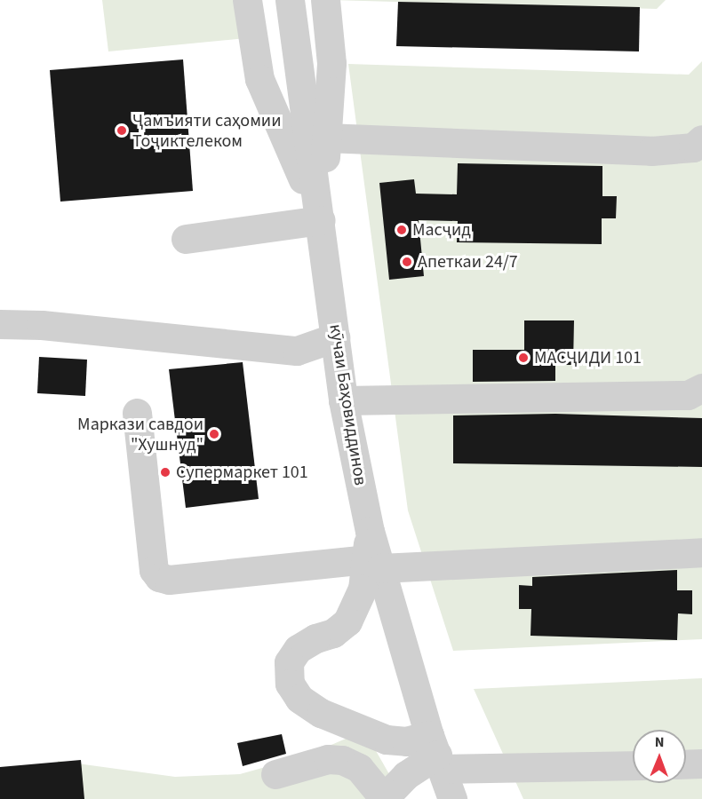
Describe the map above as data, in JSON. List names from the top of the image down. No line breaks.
{"streets":{"street":["кӯчаи Баҳовиддинов"]},"places":["Ҷамъияти саҳомии Тоҷиктелеком","Масҷид","Апеткаи 24/7","МАСҶИДИ 101","Маркази савдои \"Хушнуд\"","Супермаркет 101"],"north":"top"}
